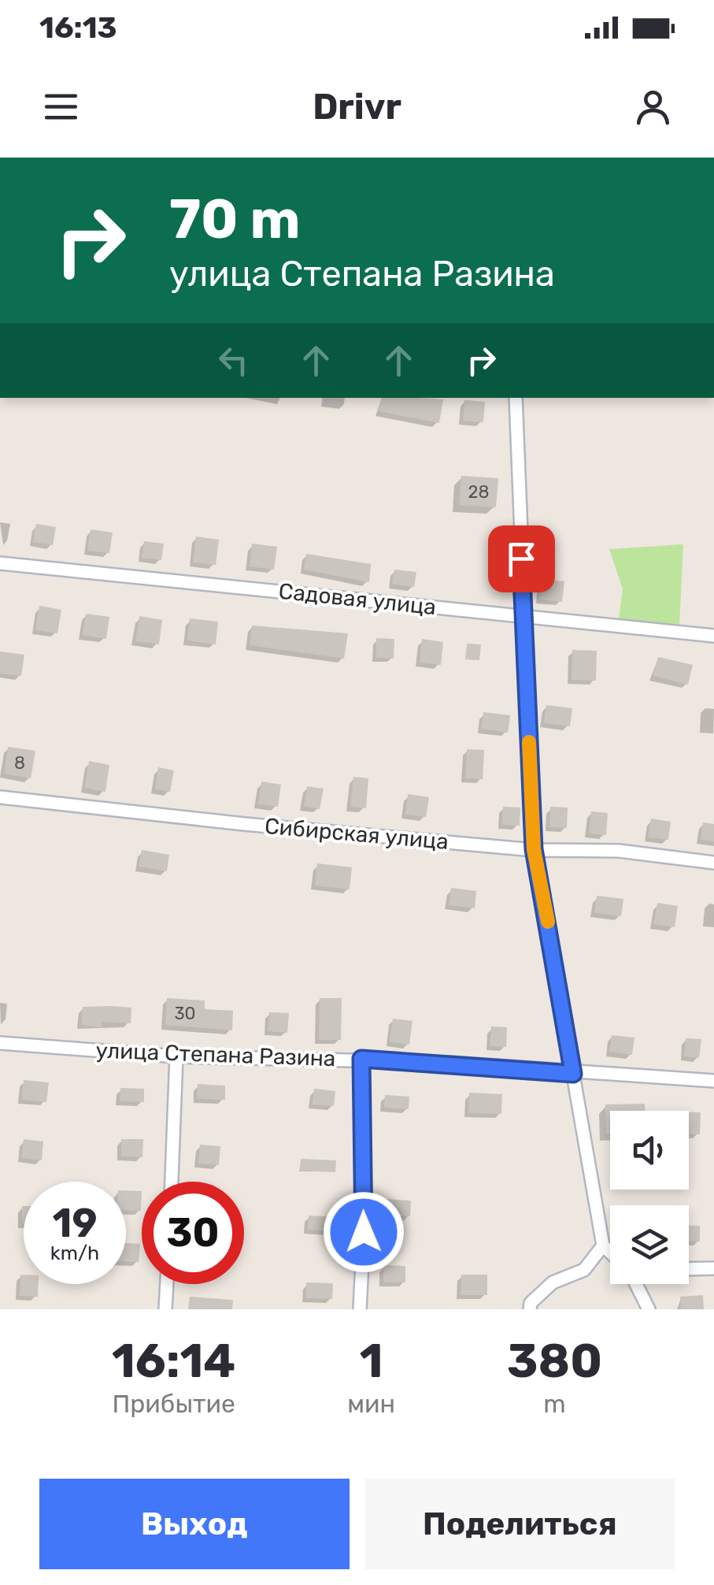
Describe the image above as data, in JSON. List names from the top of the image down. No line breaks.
{"streets":{"street":["Садовая улица","Сибирская улица","улица Степана Разина"]},"house_numbers":["28","8","30"],"page":{"status":"16:13","header":"Drivr","turn":["70 m","улица Степана Разина"],"speed":"19 km/h","limit":"30","eta":["16:14","Прибытие","1","мин","380","m"],"buttons":["Выход","Поделиться"]}}
